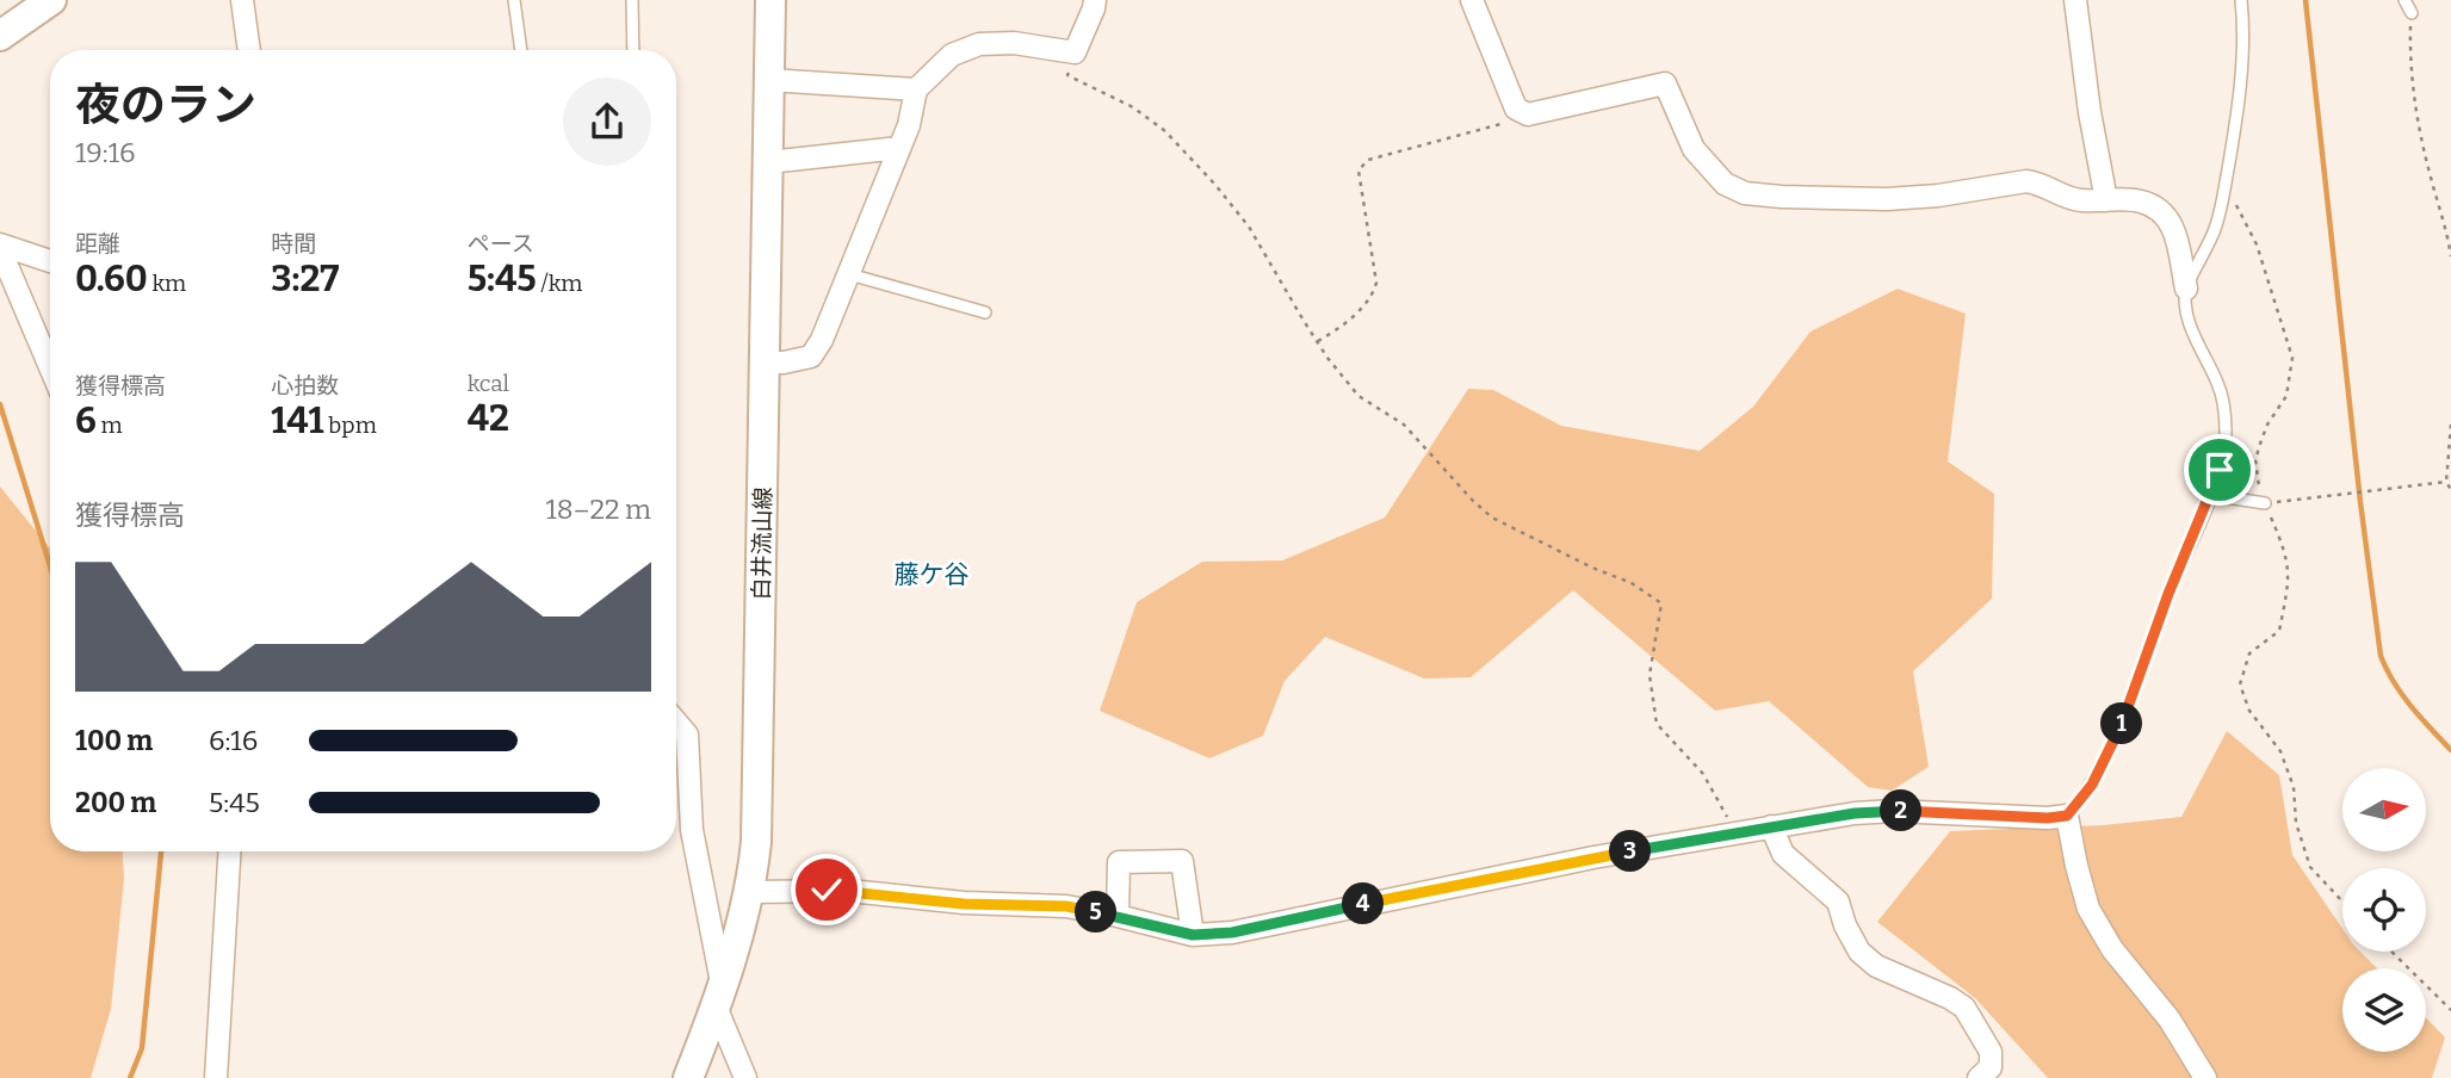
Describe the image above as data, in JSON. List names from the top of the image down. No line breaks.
{"streets":{"main road":["白井流山線"]},"districts":["藤ケ谷"],"north":"right","page":{"heading":["夜のラン","19:16"],"stats":[["距離","0.60 km"],["時間","3:27"],["ペース","5:45 /km"],["獲得標高","6 m"],["心拍数","141 bpm"],["kcal","42"]],"chart":["獲得標高","18–22 m"],"pins":["1","2","3","4","5"],"list":[{"name":"100 m","note":"6:16"},{"name":"200 m","note":"5:45"}]}}
